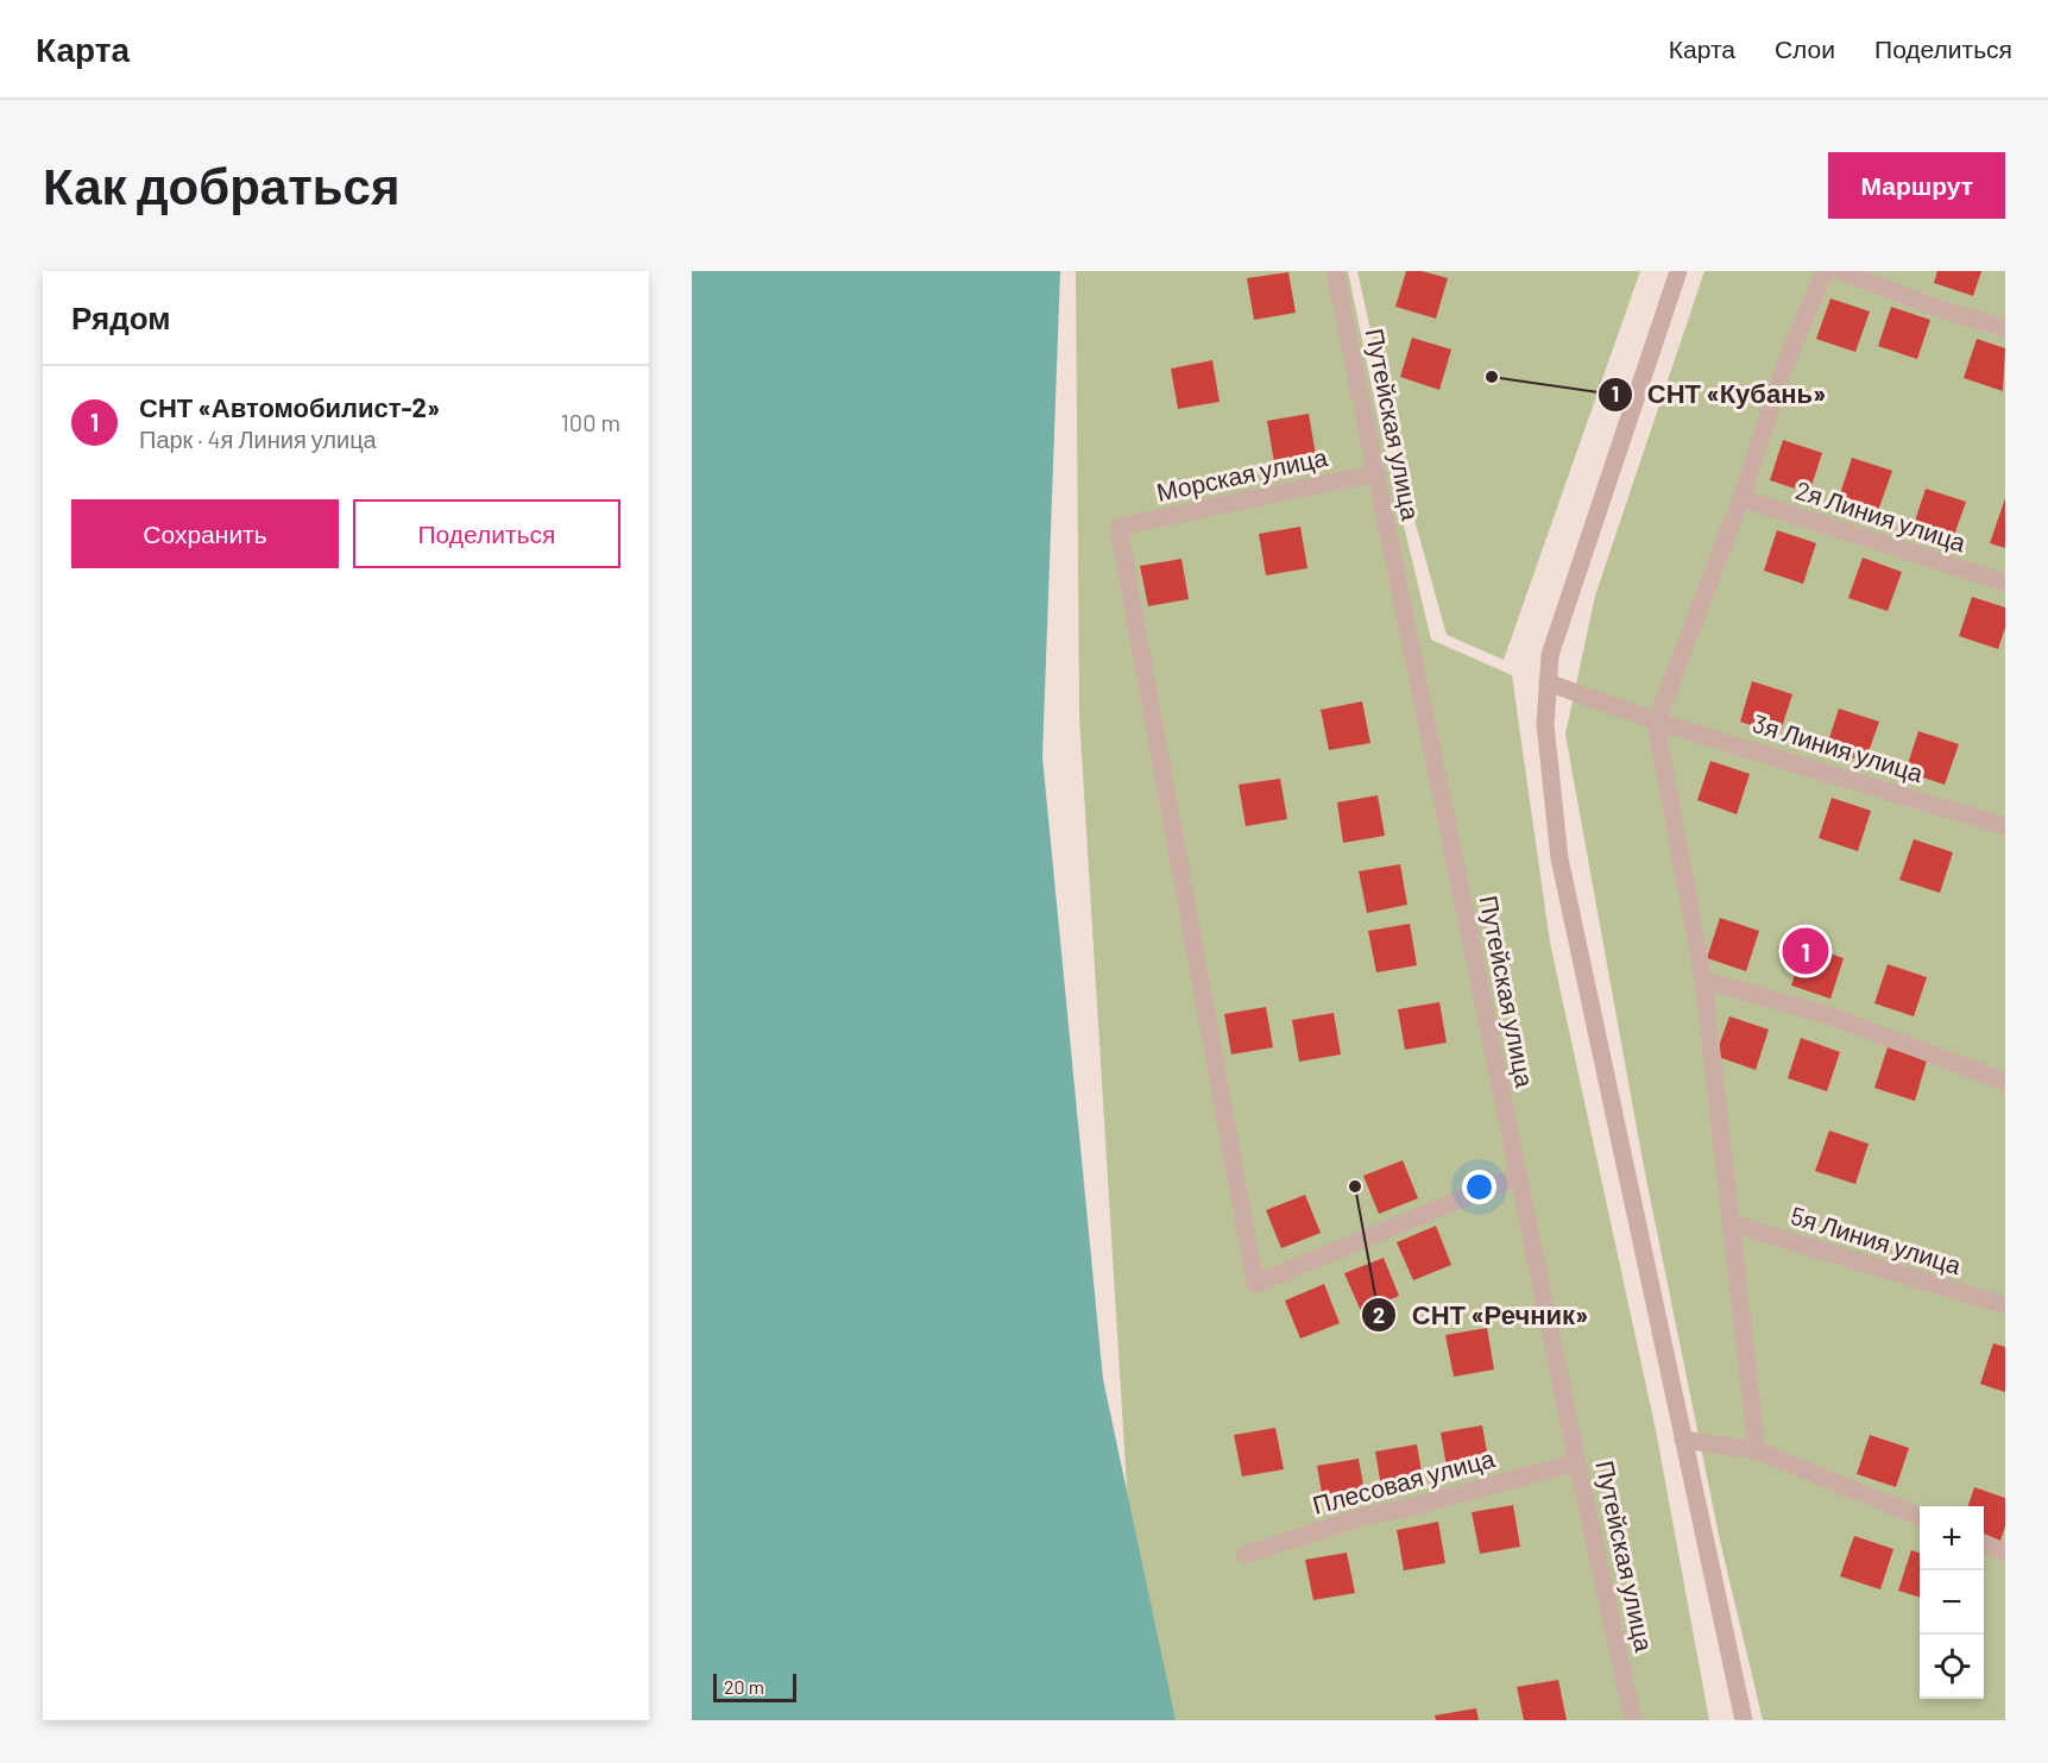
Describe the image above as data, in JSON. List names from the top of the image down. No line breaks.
{"streets":{"street":["Путейская улица","Морская улица","2я Линия улица","3я Линия улица","5я Линия улица","Плесовая улица"]},"crossings":[["Путейская улица","Морская улица"],["Путейская улица","Плесовая улица"]],"places":["СНТ «Кубань»","СНТ «Речник»"],"scale_bar":"20 m","page":{"header":"Карта","nav":["Карта","Слои","Поделиться"],"buttons":["Маршрут",["Сохранить","Поделиться"]],"title":"Как добраться","heading":"Рядом","list":[{"mark":"1","name":"СНТ «Автомобилист-2»","note":"Парк · 4я Линия улица","value":"100 m"}],"pins":"1","map_buttons":["+","−"],"scale":"20 m"}}
